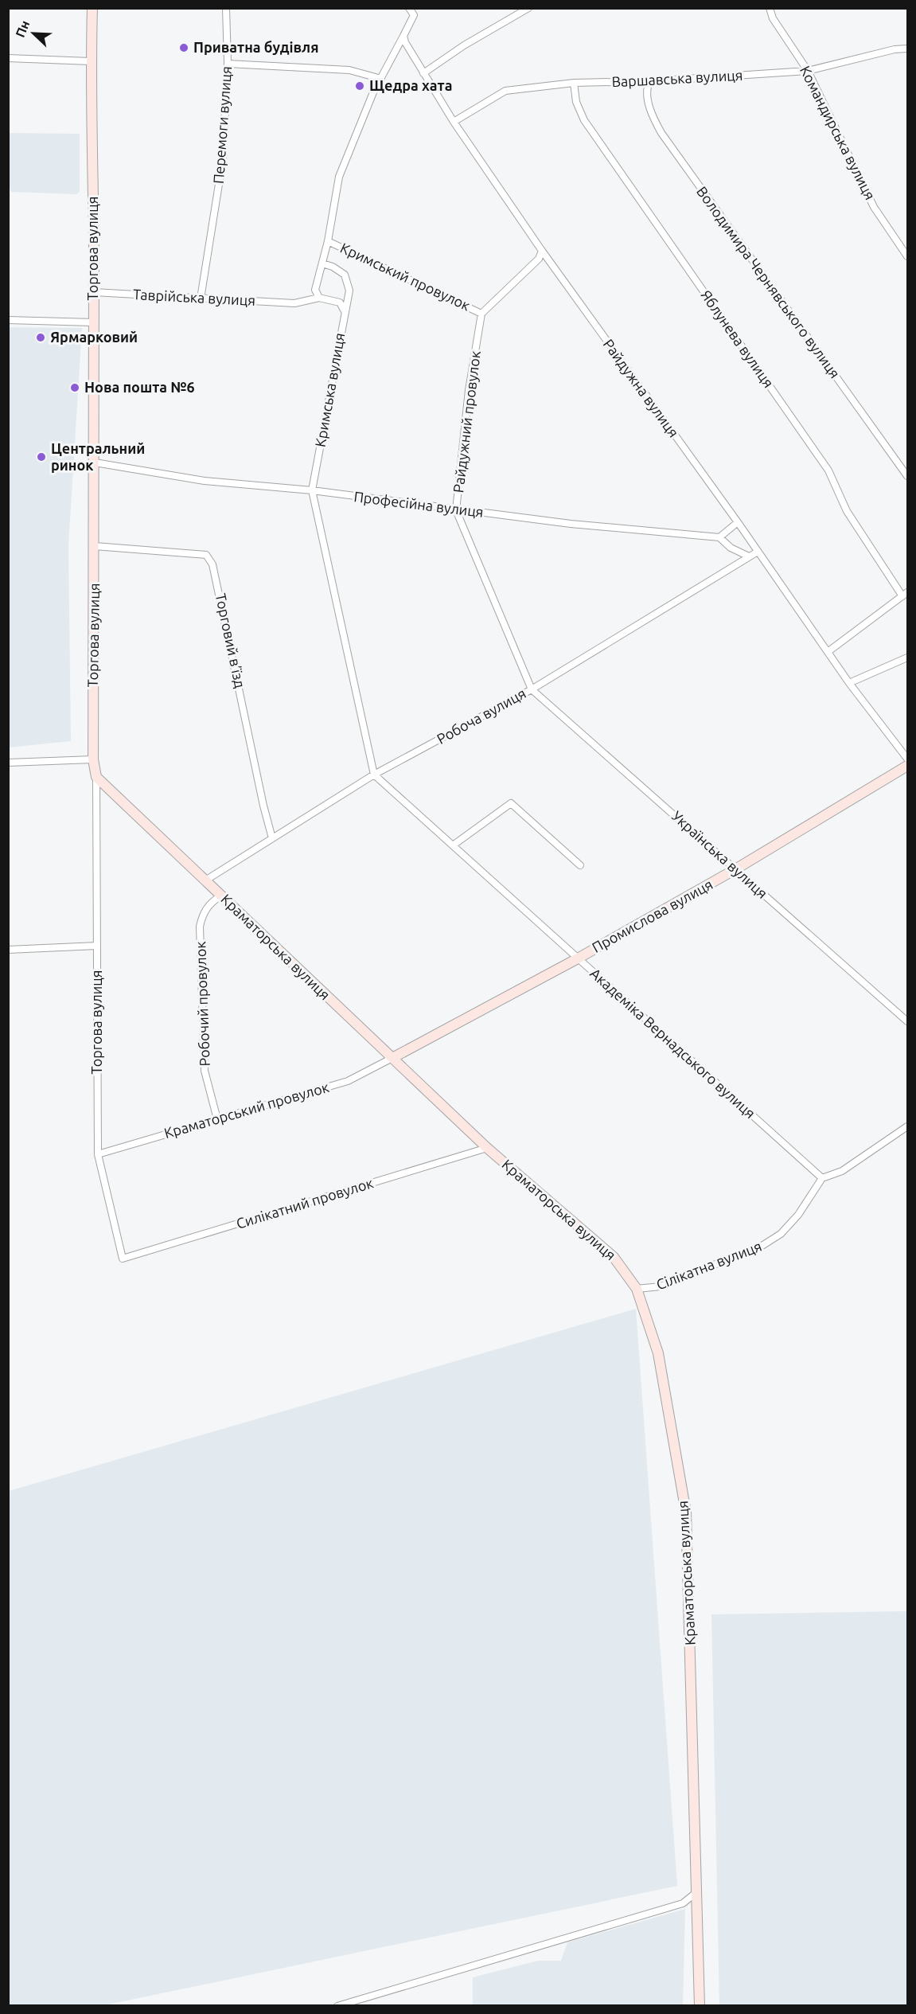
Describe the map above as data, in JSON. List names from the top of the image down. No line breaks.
{"streets":{"street":["Варшавська вулиця","Перемоги вулиця","Командирська вулиця","Торгова вулиця","Кримський провулок","Володимира Чернявського вулиця","Таврійська вулиця","Яблунева вулиця","Райдужна вулиця","Кримська вулиця","Райдужний провулок","Професійна вулиця","Торговий в’їзд","Робоча вулиця","Українська вулиця","Промислова вулиця","Краматорська вулиця","Робочий провулок","Академіка Вернадського вулиця","Краматорський провулок","Силікатний провулок","Сілікатна вулиця"]},"crossings":[["Варшавська вулиця","Командирська вулиця"],["Варшавська вулиця","Володимира Чернявського вулиця"],["Варшавська вулиця","Яблунева вулиця"],["Варшавська вулиця","Райдужна вулиця"],["Перемоги вулиця","Таврійська вулиця"],["Торгова вулиця","Таврійська вулиця"],["Торгова вулиця","Професійна вулиця"],["Торгова вулиця","Торговий в’їзд"],["Торгова вулиця","Краматорська вулиця"],["Торгова вулиця","Краматорський провулок"],["Торгова вулиця","Силікатний провулок"],["Кримський провулок","Райдужний провулок"],["Таврійська вулиця","Кримська вулиця"],["Райдужна вулиця","Робоча вулиця"],["Кримська вулиця","Професійна вулиця"],["Кримська вулиця","Робоча вулиця"],["Кримська вулиця","Академіка Вернадського вулиця"],["Райдужний провулок","Професійна вулиця"],["Райдужний провулок","Робоча вулиця"],["Райдужний провулок","Українська вулиця"],["Торговий в’їзд","Робоча вулиця"],["Робоча вулиця","Українська вулиця"],["Робоча вулиця","Краматорська вулиця"],["Робоча вулиця","Академіка Вернадського вулиця"],["Українська вулиця","Промислова вулиця"],["Промислова вулиця","Краматорська вулиця"],["Промислова вулиця","Академіка Вернадського вулиця"],["Промислова вулиця","Краматорський провулок"],["Краматорська вулиця","Робочий провулок"],["Краматорська вулиця","Краматорський провулок"],["Краматорська вулиця","Силікатний провулок"],["Краматорська вулиця","Сілікатна вулиця"],["Робочий провулок","Краматорський провулок"],["Академіка Вернадського вулиця","Сілікатна вулиця"]],"places":["Приватна будівля","Щедра хата","Ярмарковий","Нова пошта №6","Центральний ринок"],"north":"top left"}
